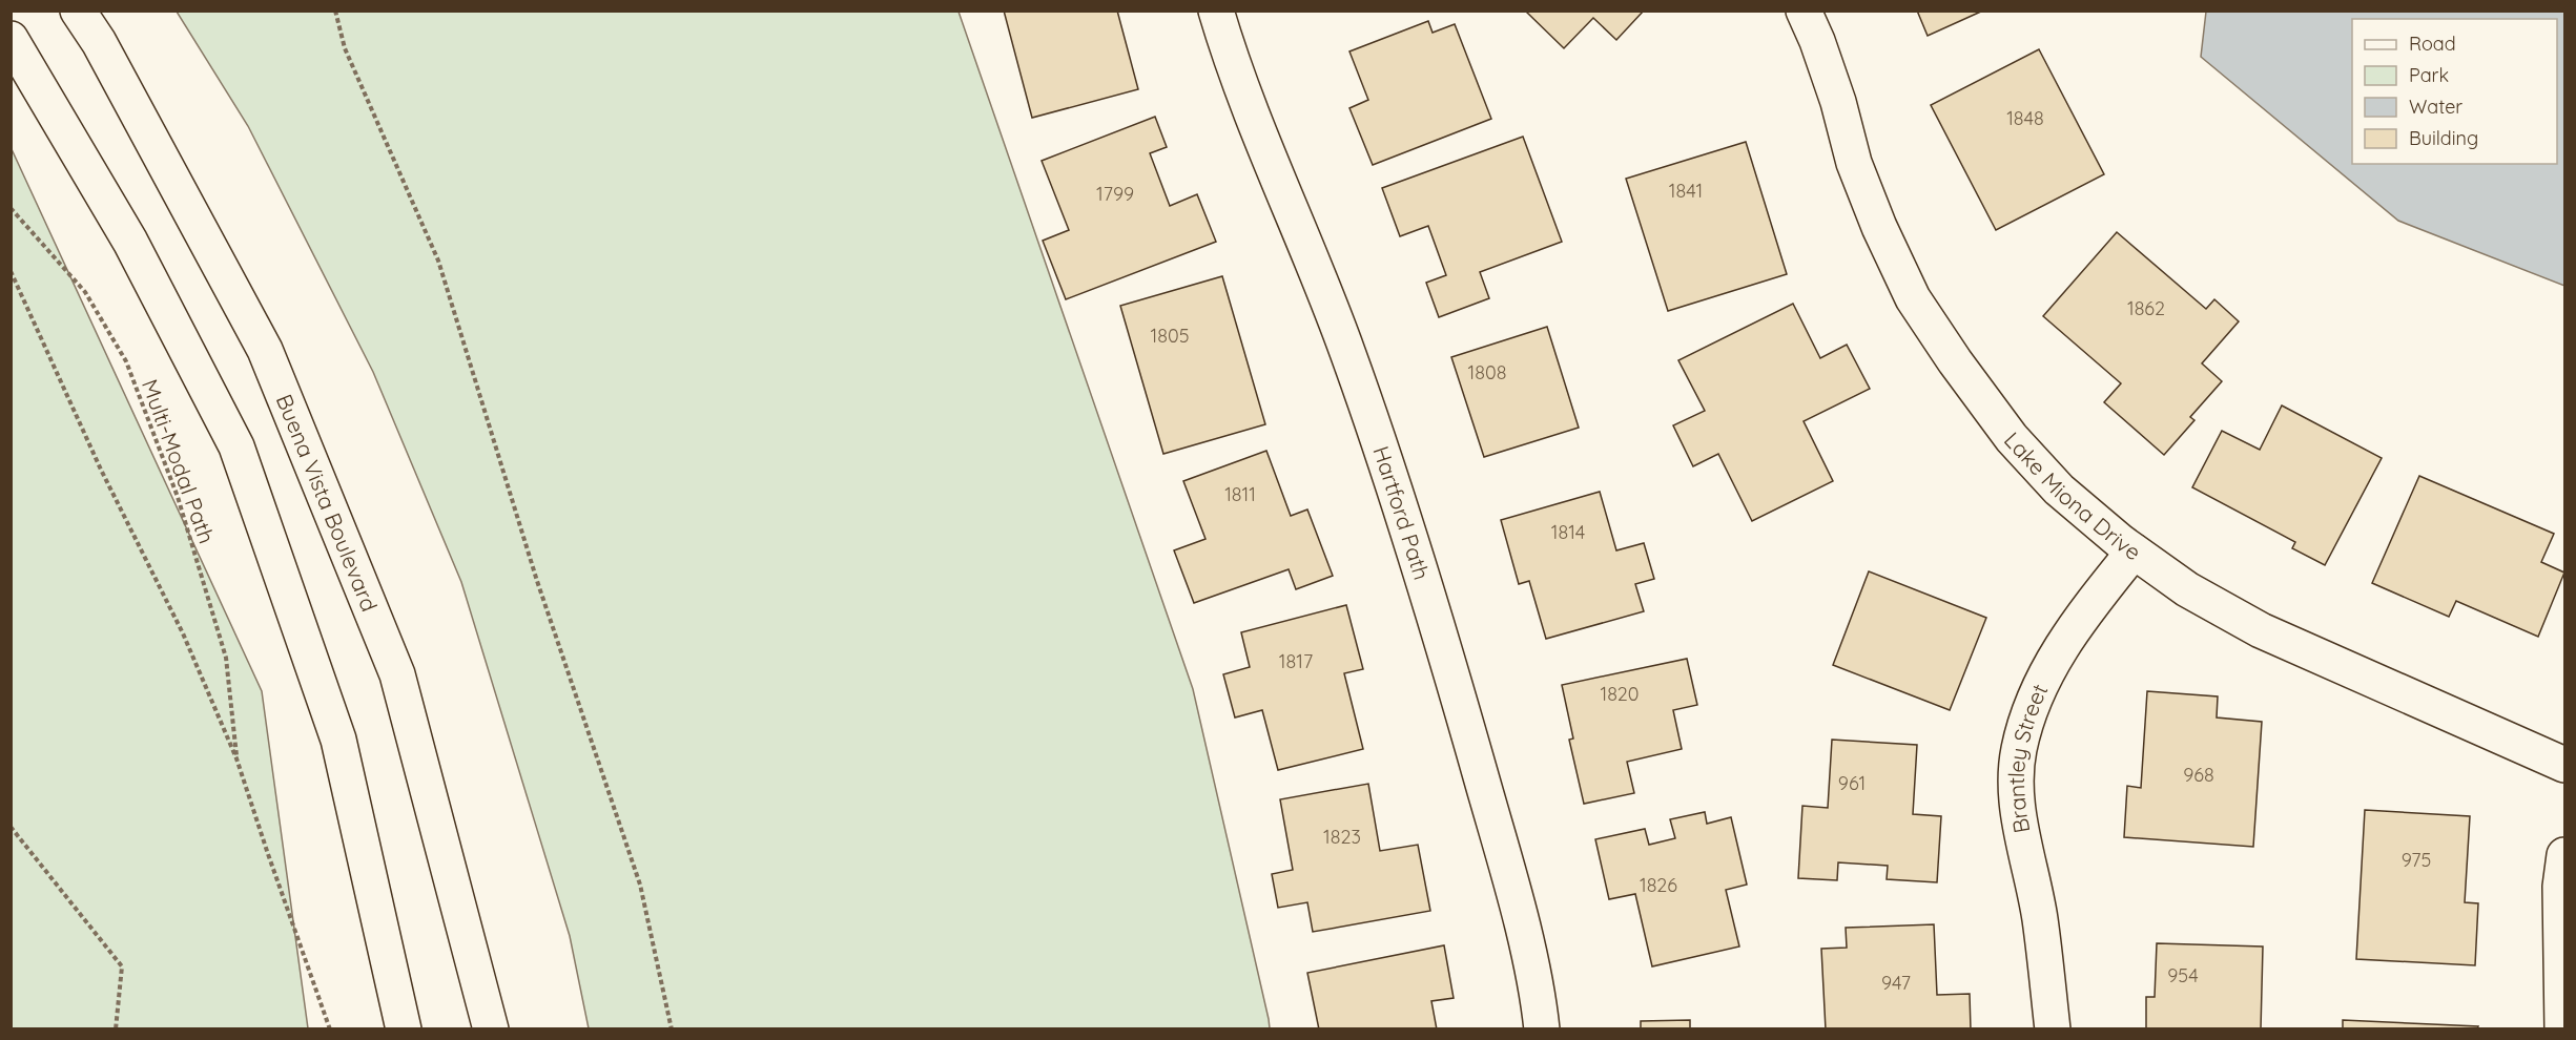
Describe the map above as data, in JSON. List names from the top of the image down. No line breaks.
{"streets":{"street":["Lake Miona Drive","Buena Vista Boulevard","Hartford Path","Brantley Street"],"path":["Multi-Modal Path"]},"crossings":[["Lake Miona Drive","Brantley Street"]],"house_numbers":["1848","1841","1799","1862","1805","1808","1811","1814","1817","1820","968","961","1823","975","1826","954","947"],"legend":["Road","Park","Water","Building"]}
